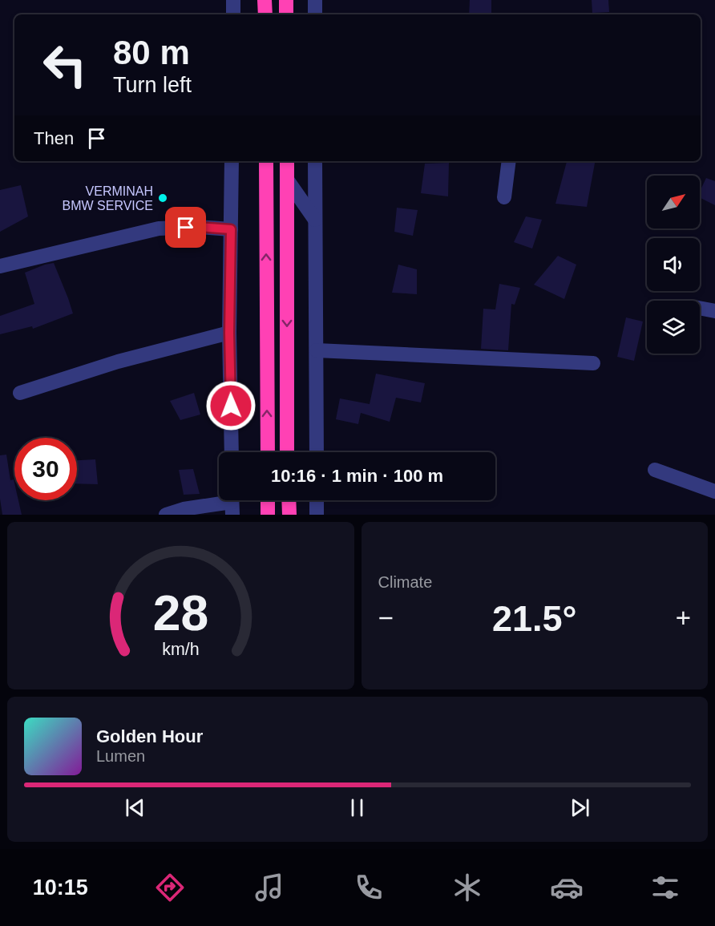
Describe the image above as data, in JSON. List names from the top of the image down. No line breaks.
{"places":["VERMINAH BMW SERVICE"],"north":"top right","page":{"turn":["80 m","Turn left"],"then":"Then","limit":"30","trip":"10:16 · 1 min · 100 m","tile":"Climate","heat":["−","21.5°","+"],"song":["Golden Hour","Lumen"],"tabs":"10:15","gauge":["28","km/h"]}}
